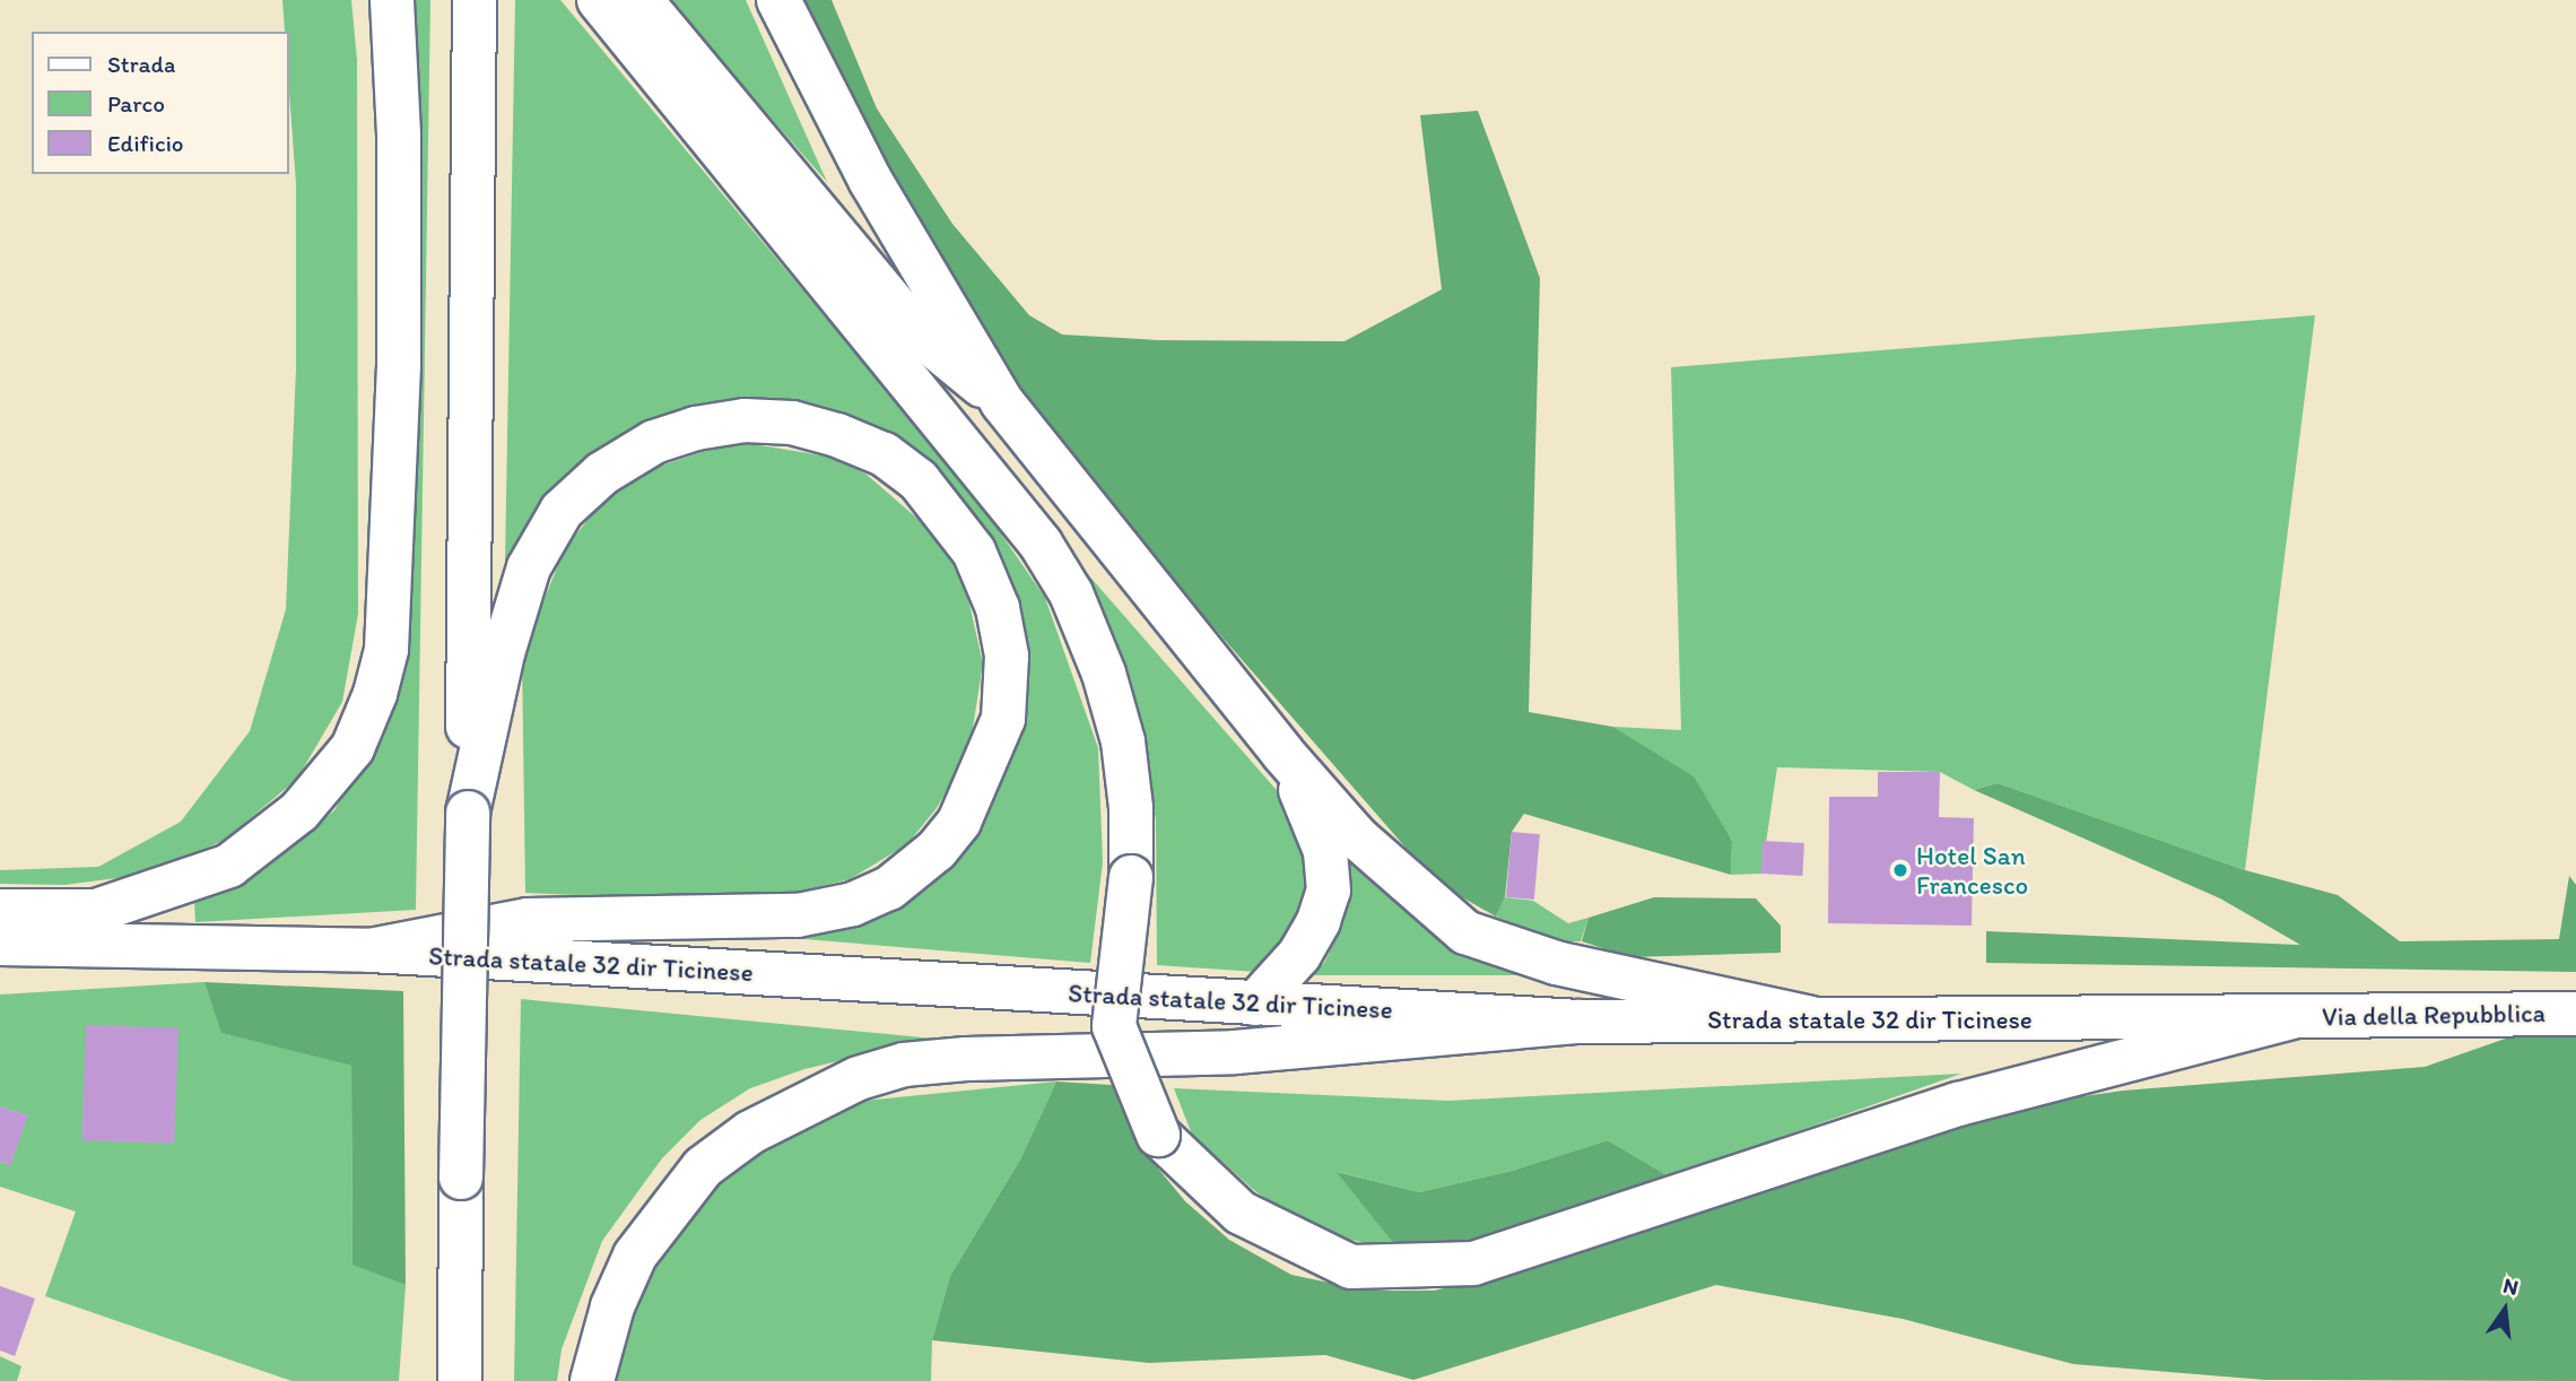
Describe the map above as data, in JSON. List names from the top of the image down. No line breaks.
{"streets":{"main road":["Strada statale 32 dir Ticinese","Via della Repubblica"]},"crossings":[["Strada statale 32 dir Ticinese","Via della Repubblica"]],"places":["Hotel San Francesco"],"legend":["Strada","Parco","Edificio"],"north":"top"}
